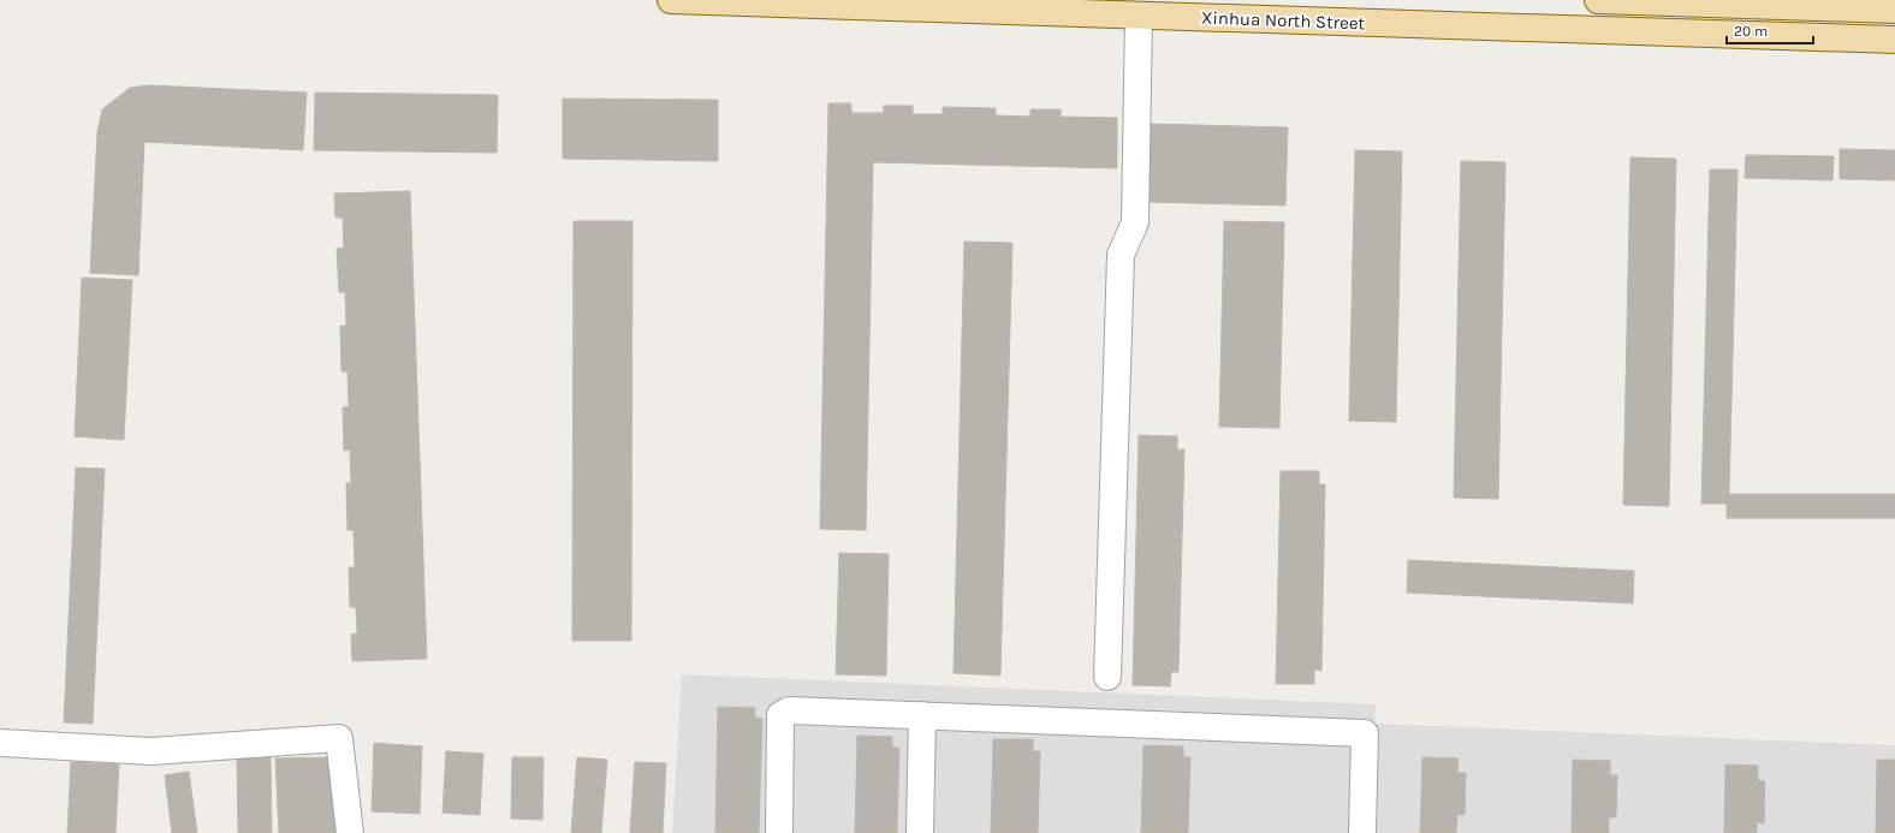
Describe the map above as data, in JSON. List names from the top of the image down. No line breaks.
{"streets":{"main road":["Xinhua North Street"]},"scale_bar":"20 m"}
